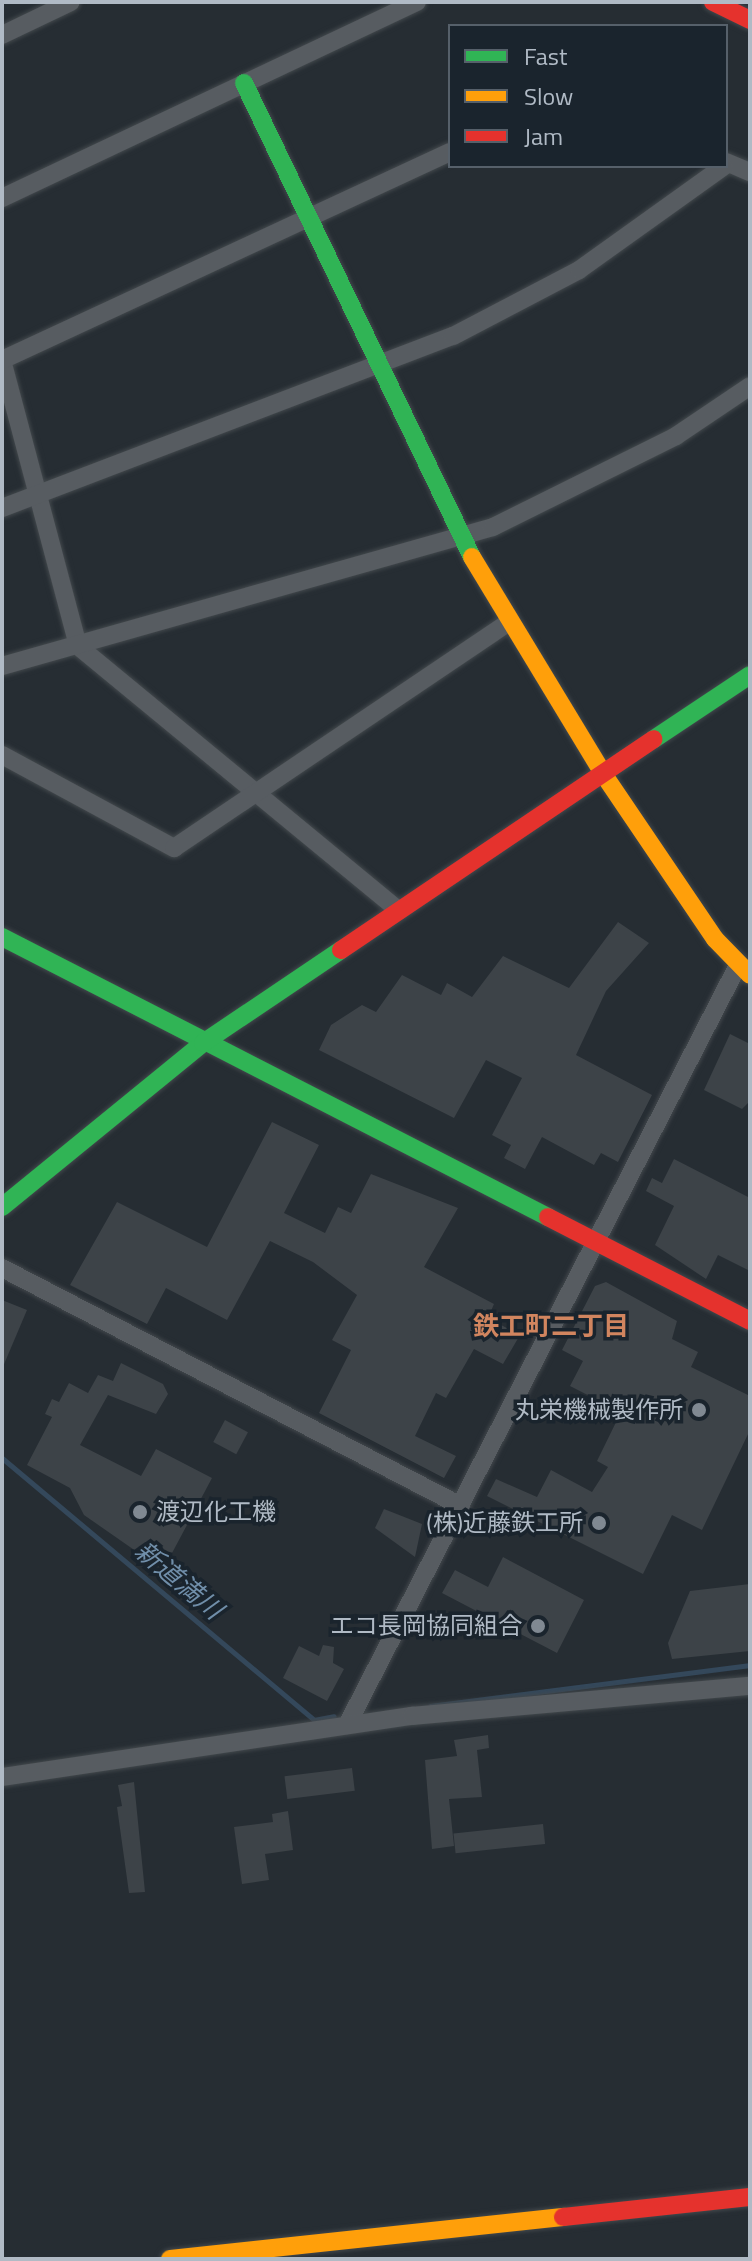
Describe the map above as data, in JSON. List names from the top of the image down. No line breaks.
{"districts":["鉄工町二丁目"],"water":["新道満川"],"places":["丸栄機械製作所","渡辺化工機","(株)近藤鉄工所","エコ長岡協同組合"],"legend":["Fast","Slow","Jam"]}
